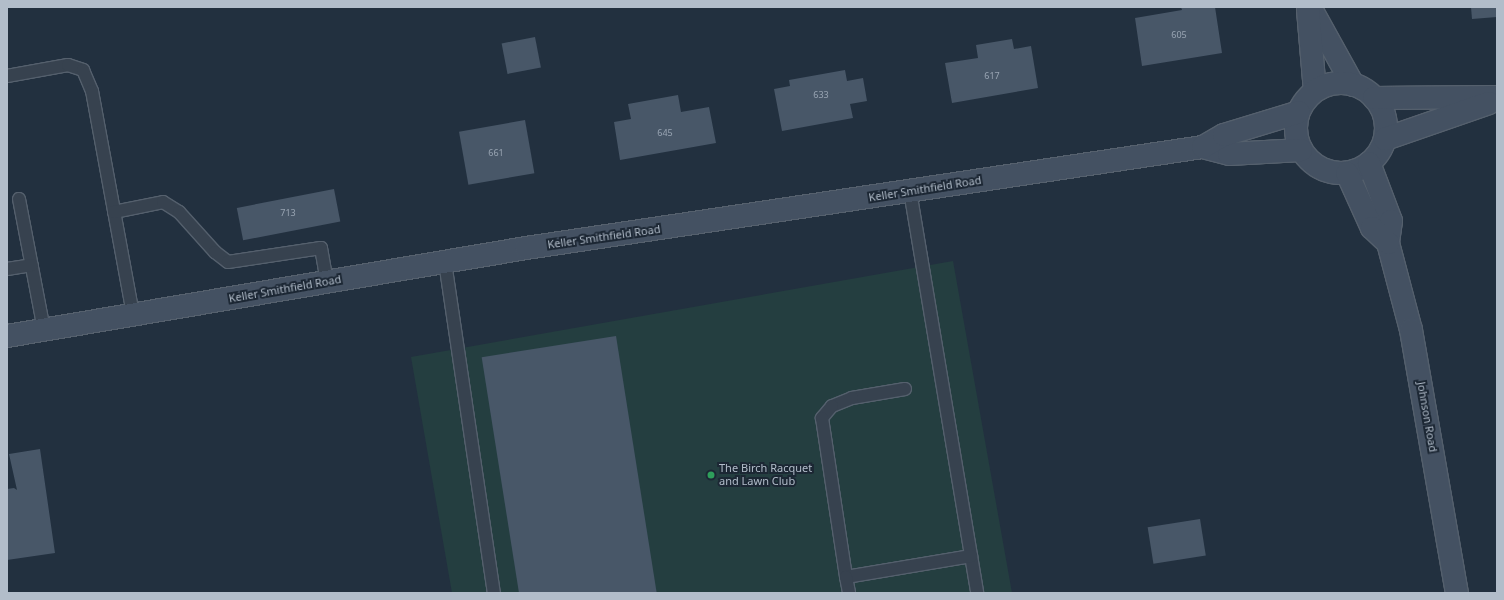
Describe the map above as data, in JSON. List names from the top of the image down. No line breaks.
{"streets":{"main road":["Keller Smithfield Road","Johnson Road"]},"places":["The Birch Racquet and Lawn Club"],"house_numbers":["605","617","633","645","661","713"]}
